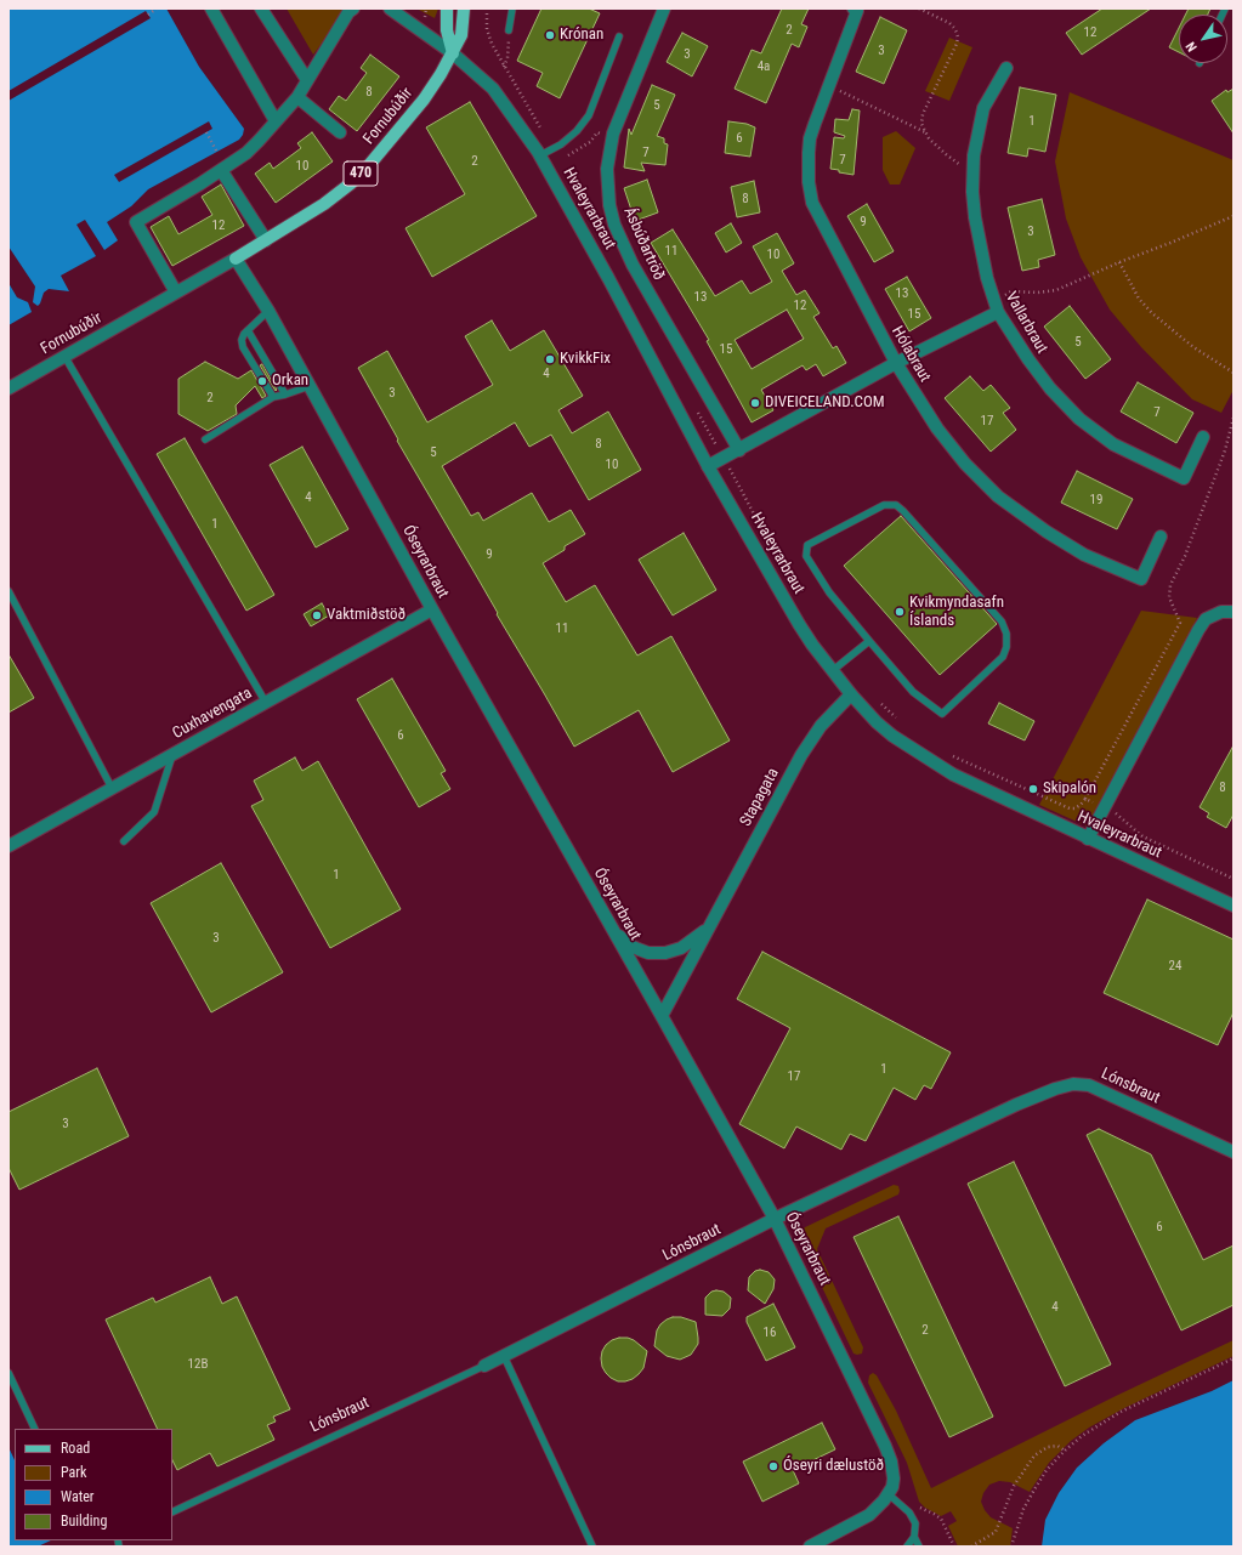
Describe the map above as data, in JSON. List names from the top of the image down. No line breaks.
{"streets":{"main road":["Fornubúðir","470"],"street":["Hvaleyrarbraut","Ásbúðartröð","Vallarbraut","Hólabraut","Óseyrarbraut","Cuxhavengata","Stapagata","Lónsbraut"]},"crossings":[["Fornubúðir","Hvaleyrarbraut"],["Fornubúðir","Óseyrarbraut"],["Hvaleyrarbraut","Stapagata"],["Óseyrarbraut","Cuxhavengata"],["Óseyrarbraut","Stapagata"],["Óseyrarbraut","Lónsbraut"]],"places":["Krónan","KvikkFix","Orkan","DIVEICELAND.COM","Kvikmyndasafn Íslands","Vaktmiðstöð","Skipalón","Óseyri dælustöð"],"house_numbers":["2","12","3","3","4a","8","5","1","6","7","7","2","10","8","9","12","3","11","10","13","13","12","15","5","15","4","3","2","7","17","8","5","10","4","19","1","9","11","6","8","1","3","24","1","17","3","6","4","2","16","12B"],"legend":["Road","Park","Water","Building"],"north":"bottom left"}
